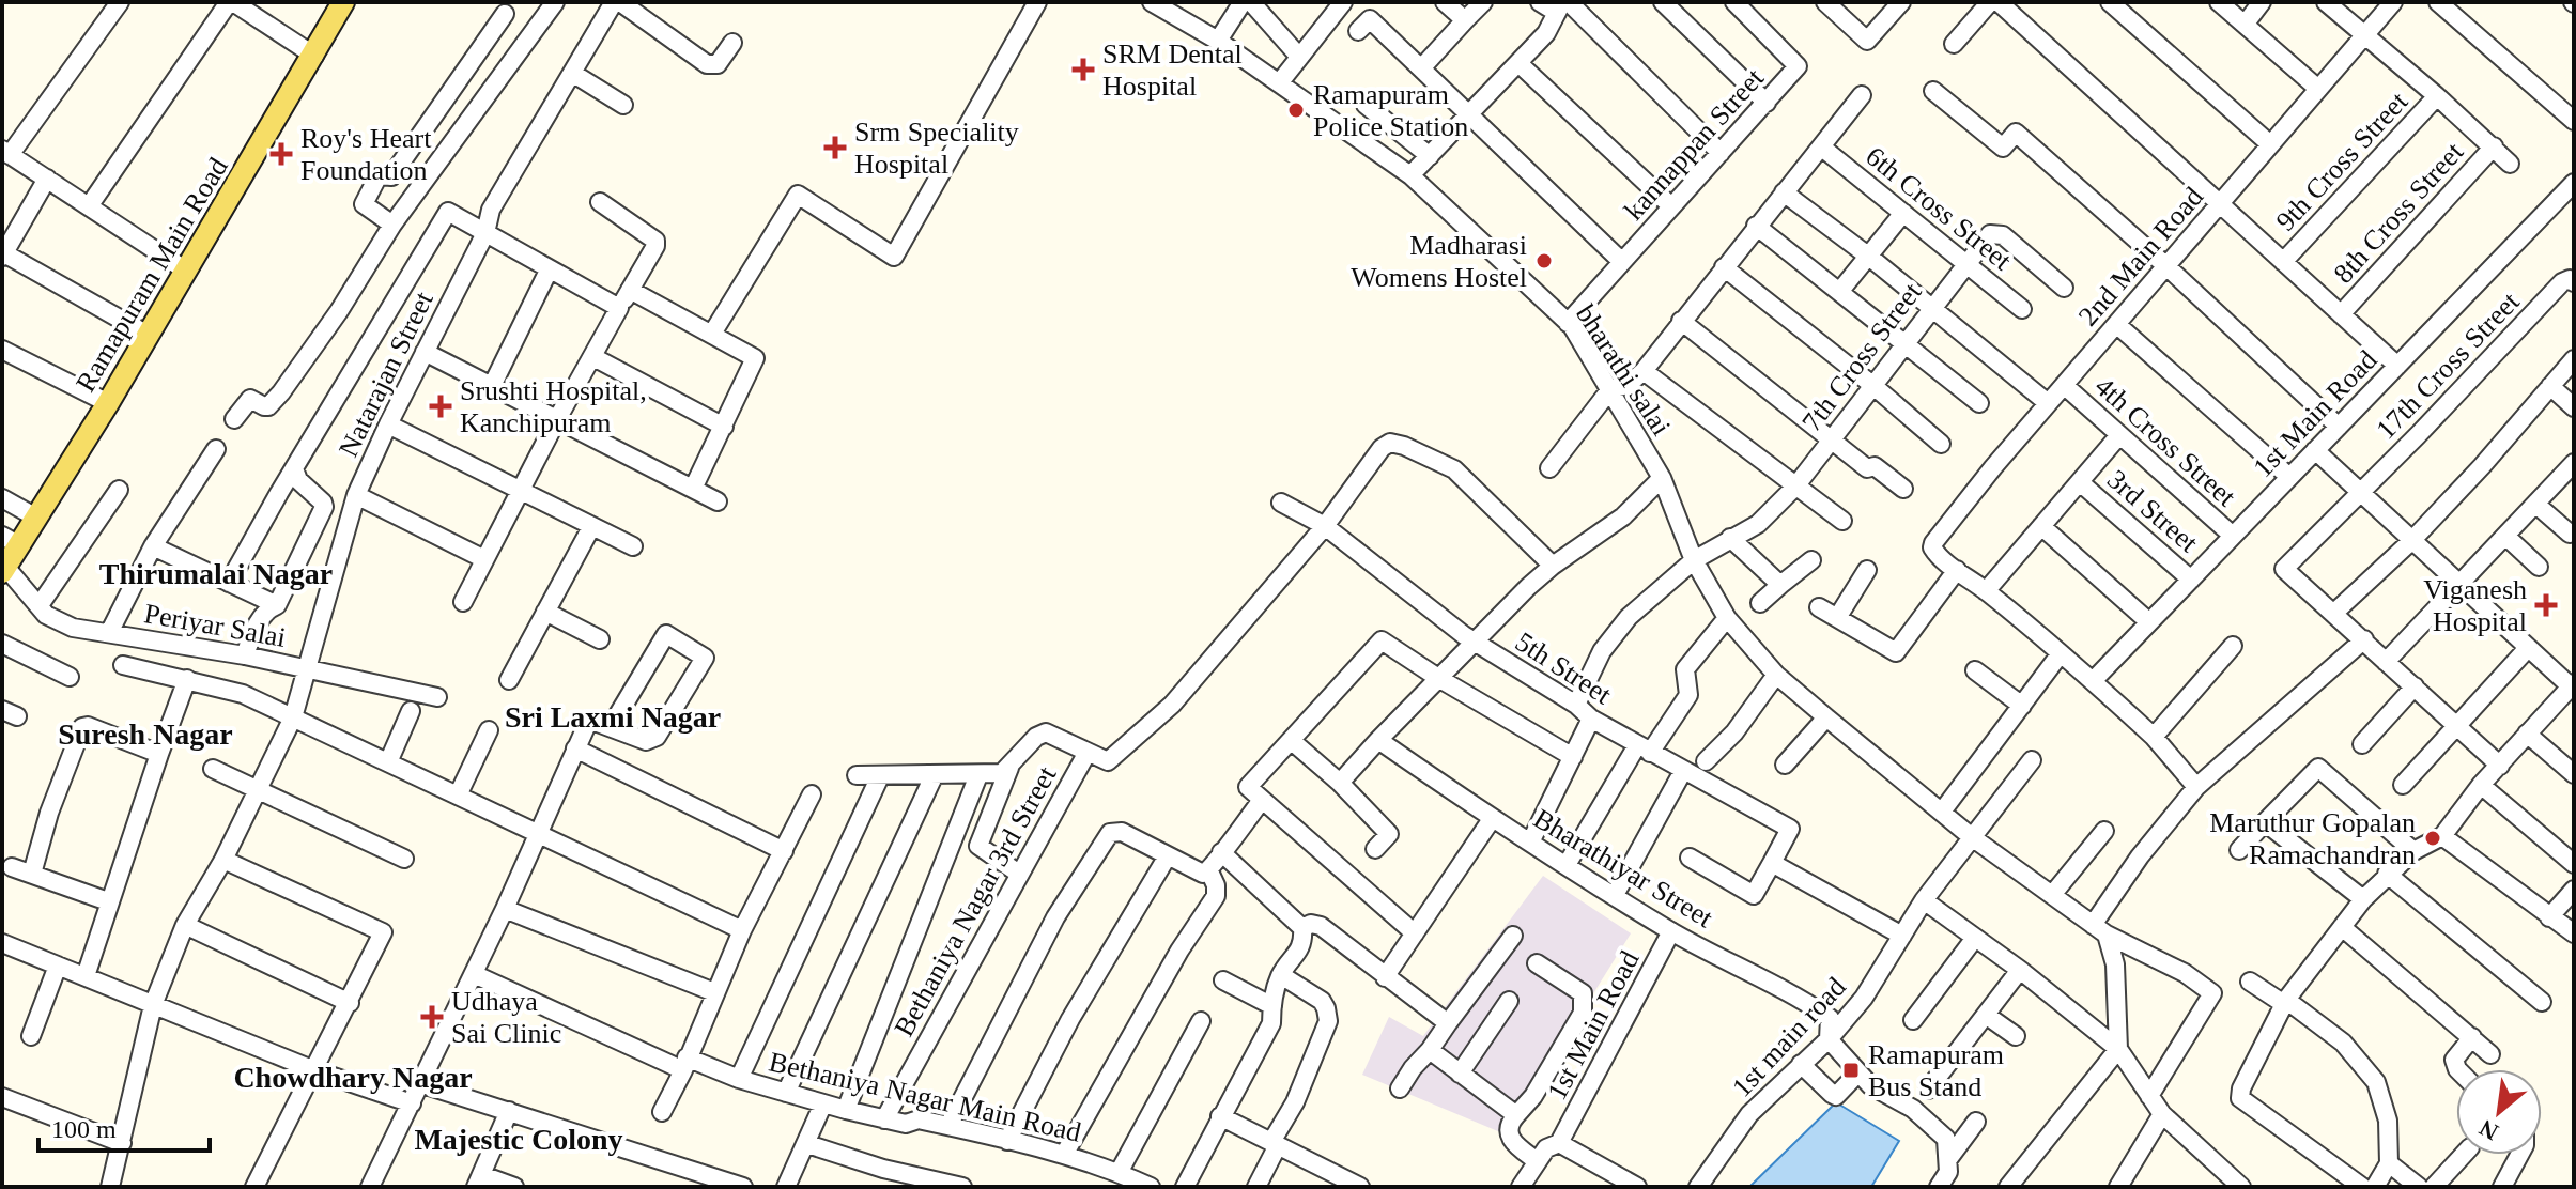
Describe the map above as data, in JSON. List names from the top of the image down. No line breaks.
{"streets":{"main road":["Ramapuram Main Road"],"street":["kannappan Street","9th Cross Street","6th Cross Street","8th Cross Street","2nd Main Road","7th Cross Street","17th Cross Street","bharathi salai","Natarajan Street","1st Main Road","4th Cross Street","3rd Street","Periyar Salai","5th Street","Bharathiyar Street","Bethaniya Nagar 3rd Street","1st main road","Bethaniya Nagar Main Road"]},"crossings":[["kannappan Street","bharathi salai"],["6th Cross Street","7th Cross Street"],["2nd Main Road","4th Cross Street"],["Ramapuram Main Road","Periyar Salai"],["7th Cross Street","bharathi salai"],["7th Cross Street","5th Street"],["bharathi salai","1st main road"],["Natarajan Street","Periyar Salai"],["1st Main Road","4th Cross Street"],["1st Main Road","3rd Street"],["1st Main Road","Bharathiyar Street"],["Bharathiyar Street","1st main road"],["Bethaniya Nagar 3rd Street","Bethaniya Nagar Main Road"]],"districts":["Thirumalai Nagar","Sri Laxmi Nagar","Suresh Nagar","Chowdhary Nagar","Majestic Colony"],"places":{"health":["SRM Dental Hospital","Srm Speciality Hospital","Roy's Heart Foundation","Srushti Hospital, Kanchipuram","Viganesh Hospital","Udhaya Sai Clinic"],"other":["Ramapuram Police Station","Madharasi Womens Hostel","Maruthur Gopalan Ramachandran"],"transit":["Ramapuram Bus Stand"]},"scale_bar":"100 m","north":"bottom left"}
